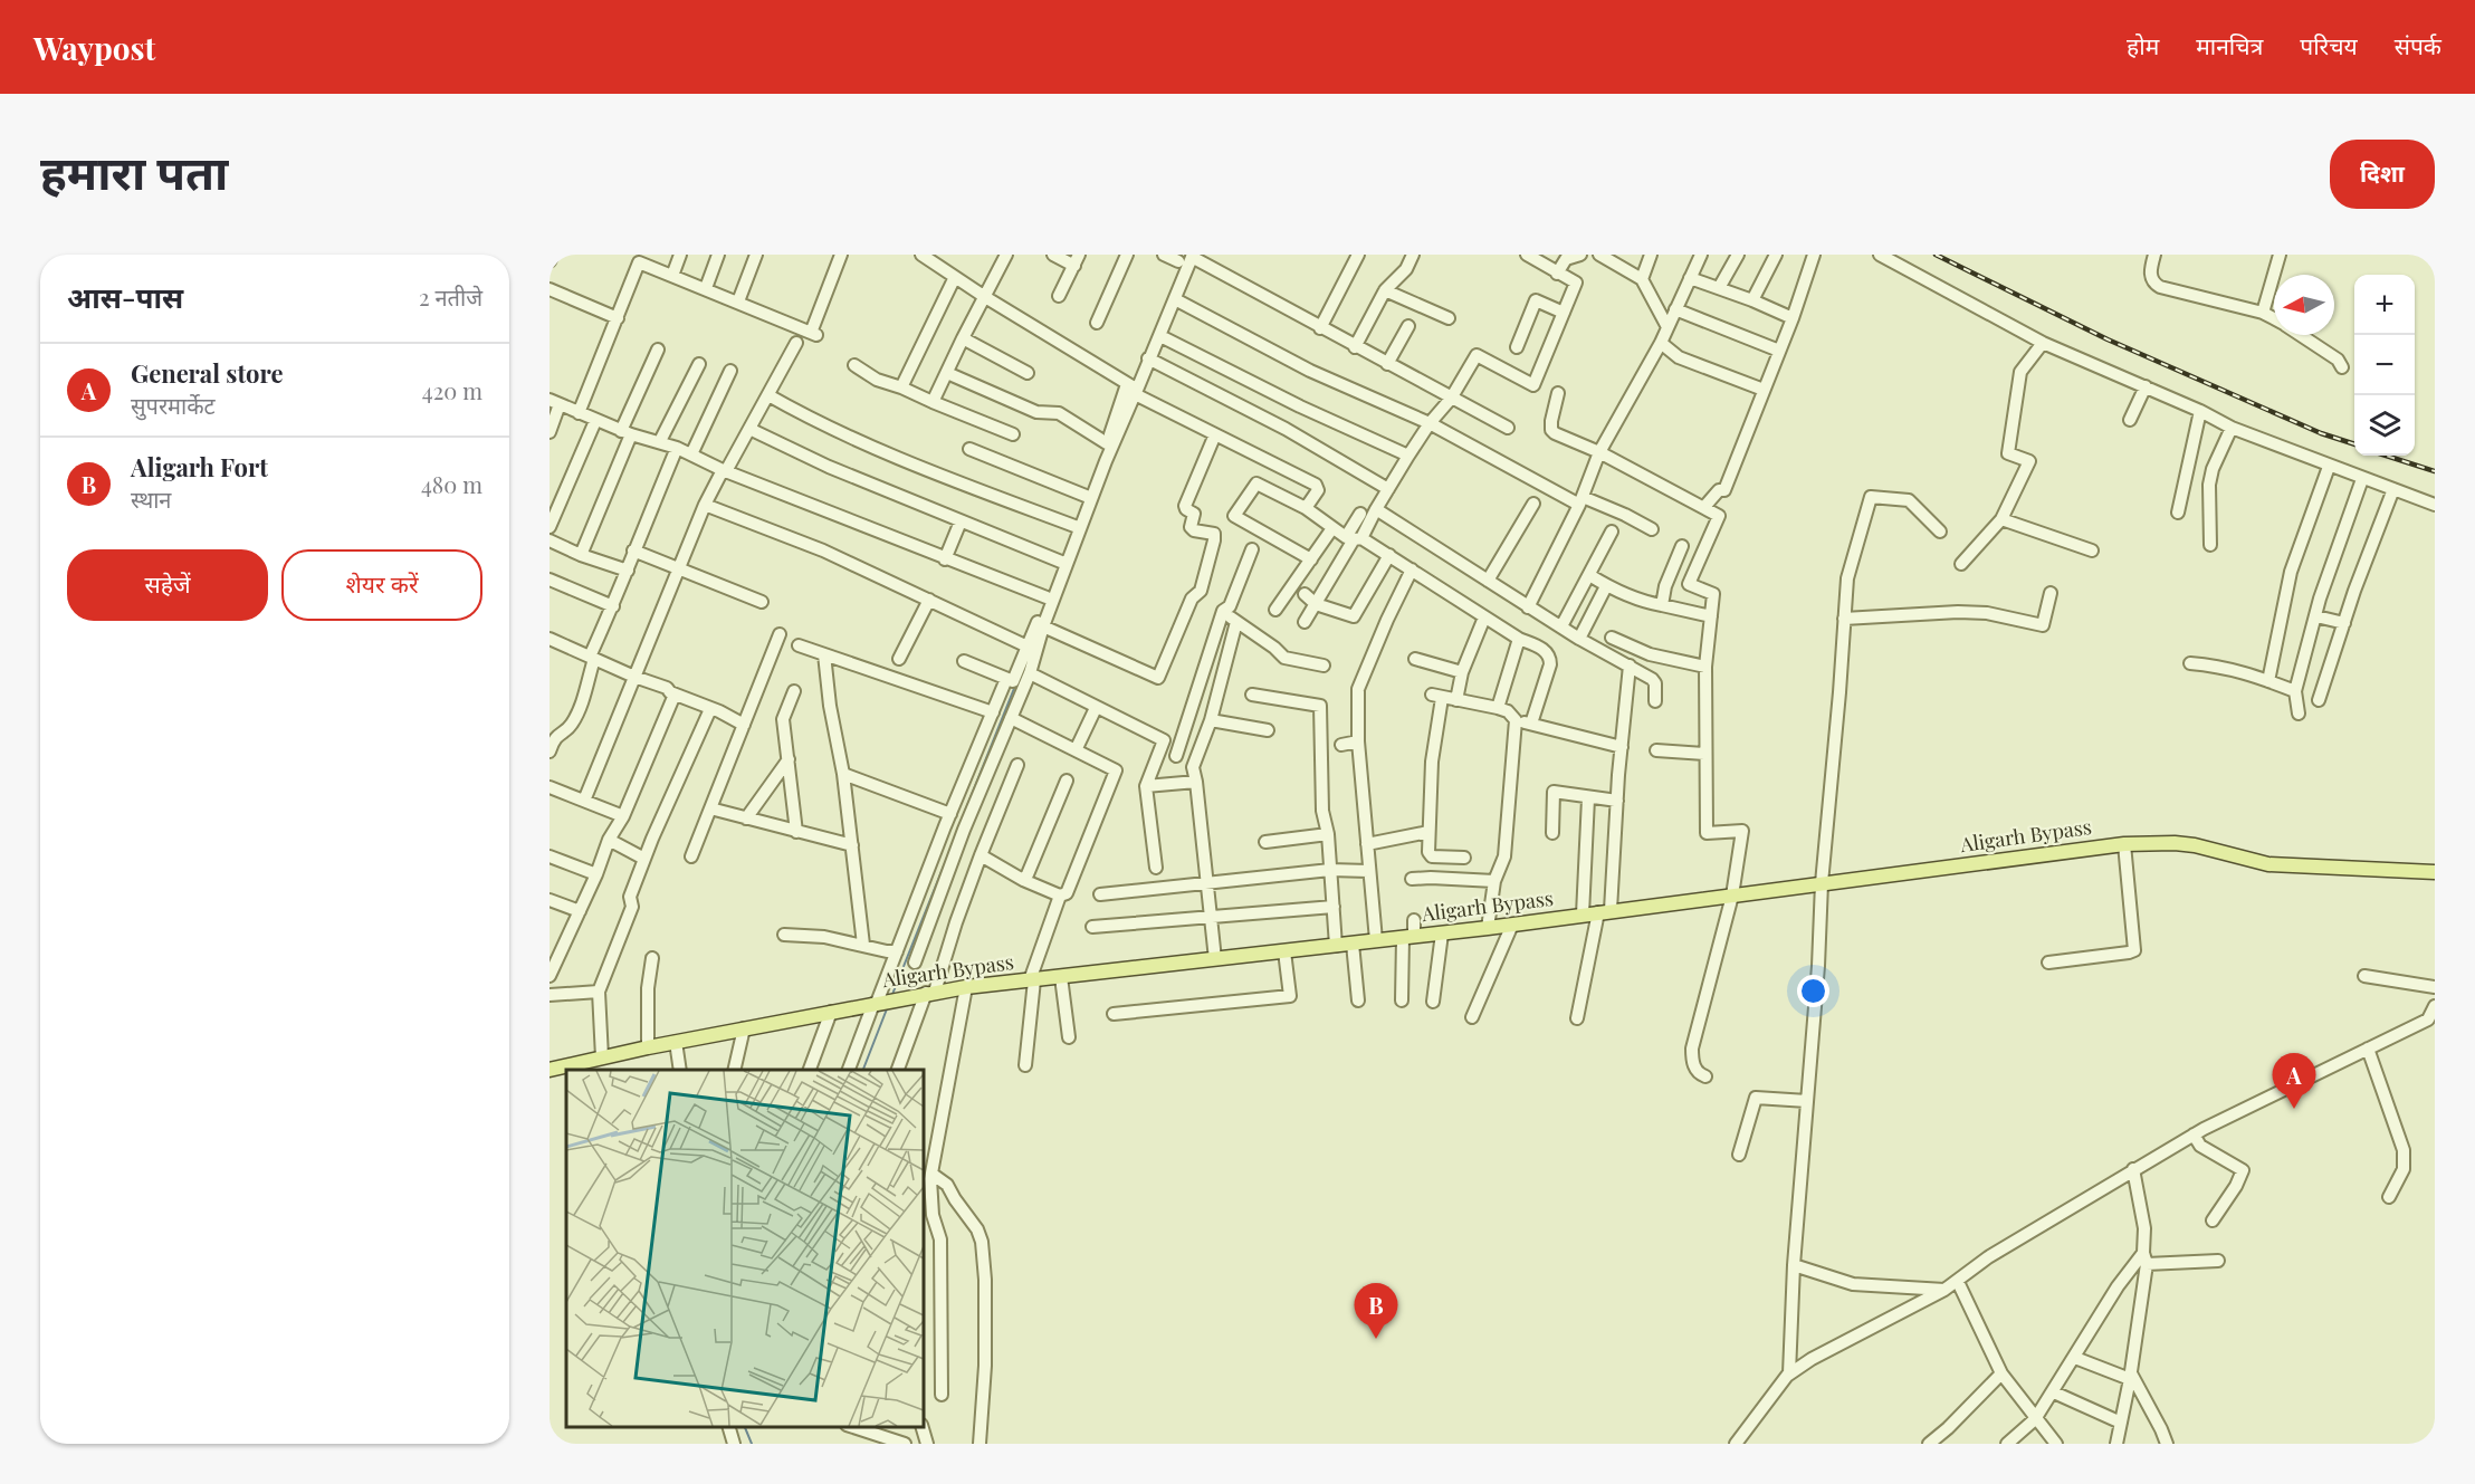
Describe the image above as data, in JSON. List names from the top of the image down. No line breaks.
{"streets":{"main road":["Aligarh Bypass"]},"north":"left","page":{"header":"Waypost","nav":["होम","मानचित्र","परिचय","संपर्क"],"title":"हमारा पता","buttons":["दिशा",["सहेजें","शेयर करें"]],"heading":["आस-पास","2 नतीजे"],"map_buttons":["+","−"],"list":[{"mark":"A","name":"General store","note":"सुपरमार्केट","value":"420 m"},{"mark":"B","name":"Aligarh Fort","note":"स्थान","value":"480 m"}],"pins":["A","B"]}}
